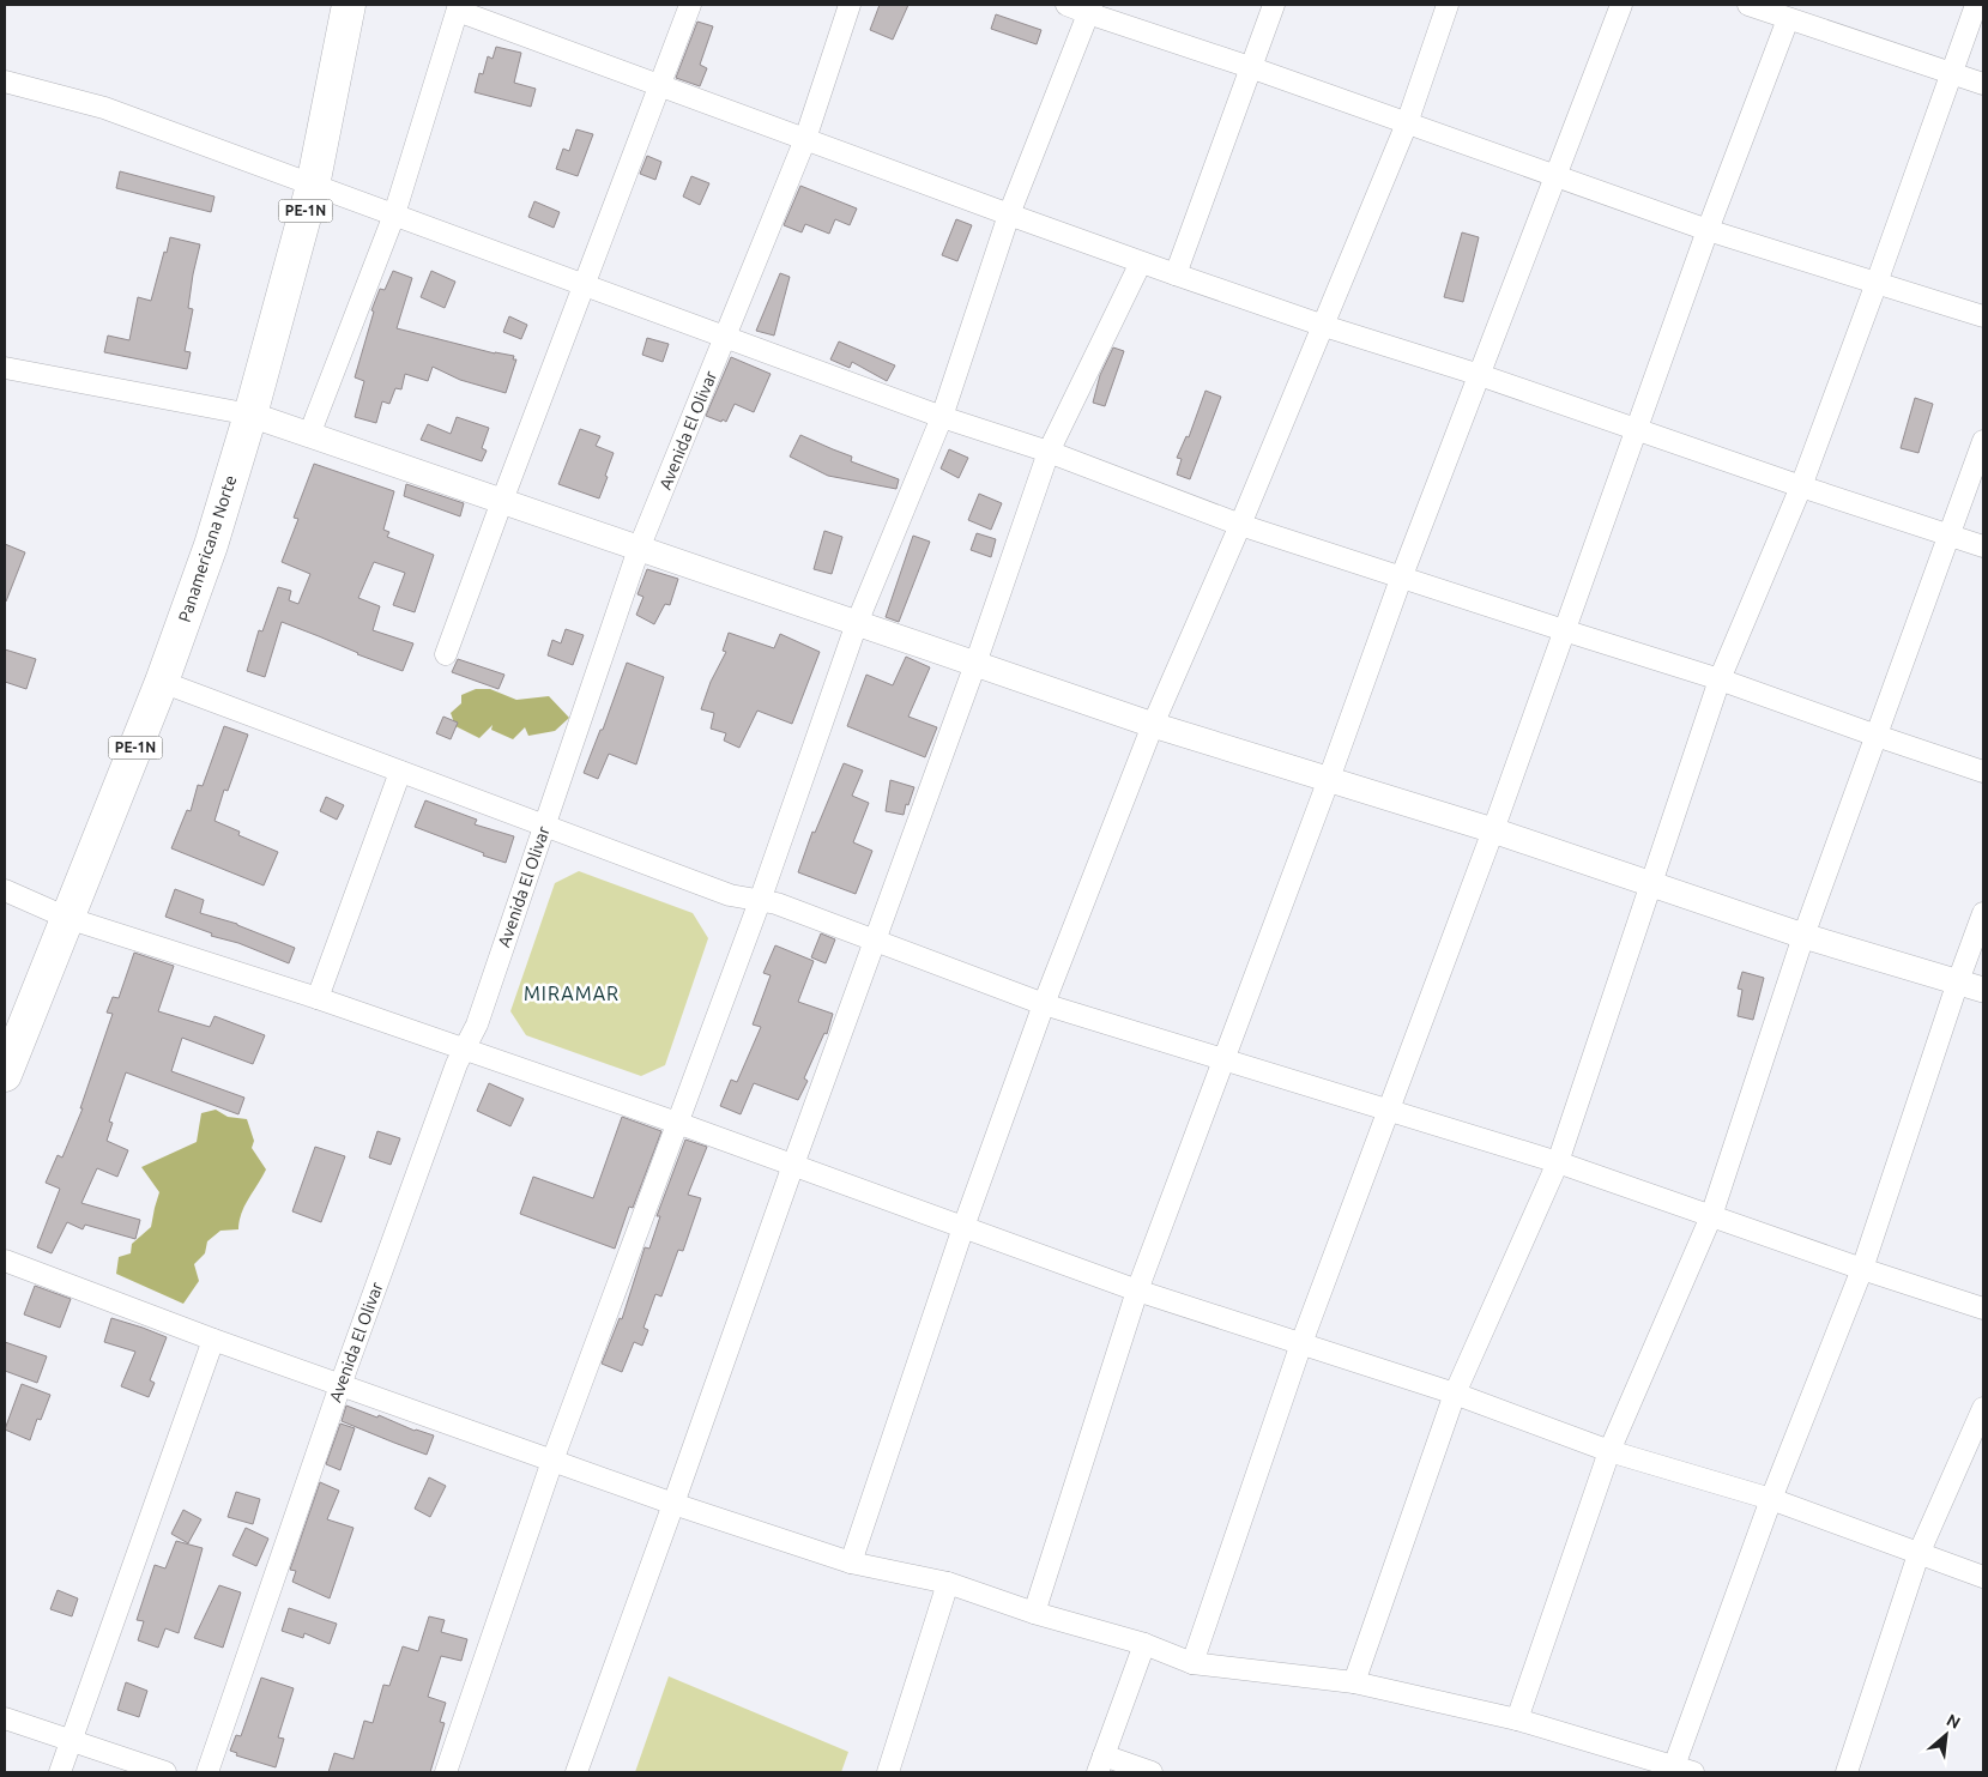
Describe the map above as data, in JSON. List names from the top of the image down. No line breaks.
{"streets":{"highway":["PE-1N","Panamericana Norte"],"street":["Avenida El Olivar"]},"districts":["MIRAMAR"],"north":"top right"}
